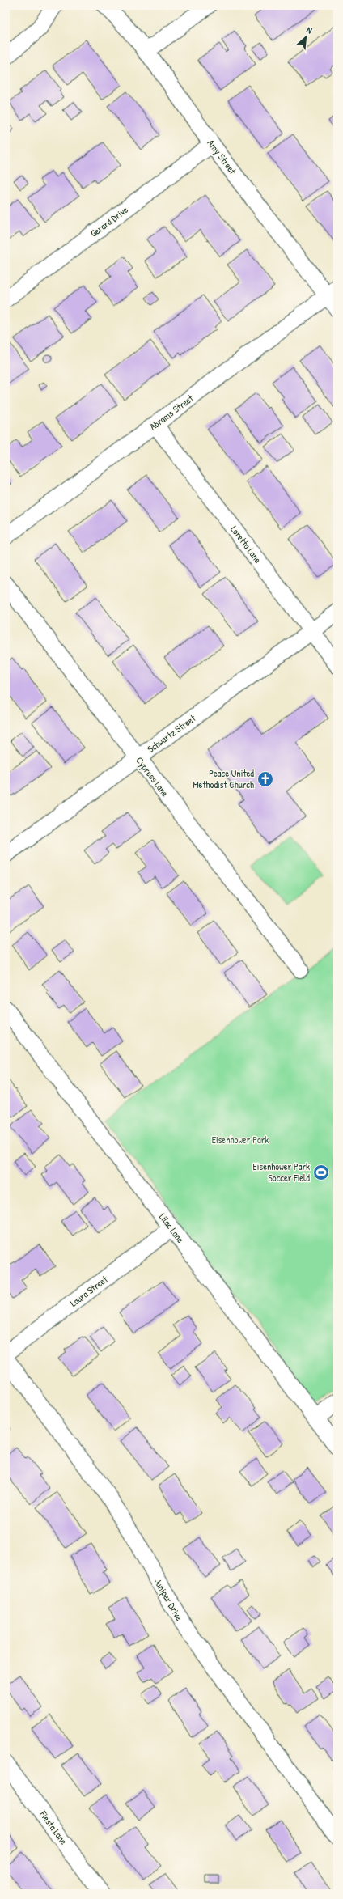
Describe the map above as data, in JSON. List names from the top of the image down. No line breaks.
{"streets":{"street":["Amy Street","Gerard Drive","Abrams Street","Loretta Lane","Schwartz Street","Cypress Lane","Lilac Lane","Laura Street","Juniper Drive","Fiesta Lane"]},"crossings":[["Amy Street","Gerard Drive"],["Amy Street","Abrams Street"],["Abrams Street","Loretta Lane"],["Loretta Lane","Schwartz Street"],["Schwartz Street","Cypress Lane"],["Lilac Lane","Laura Street"]],"parks":["Eisenhower Park"],"places":{"church":["Peace United Methodist Church"],"sports":["Eisenhower Park Soccer Field"]},"north":"top right"}
